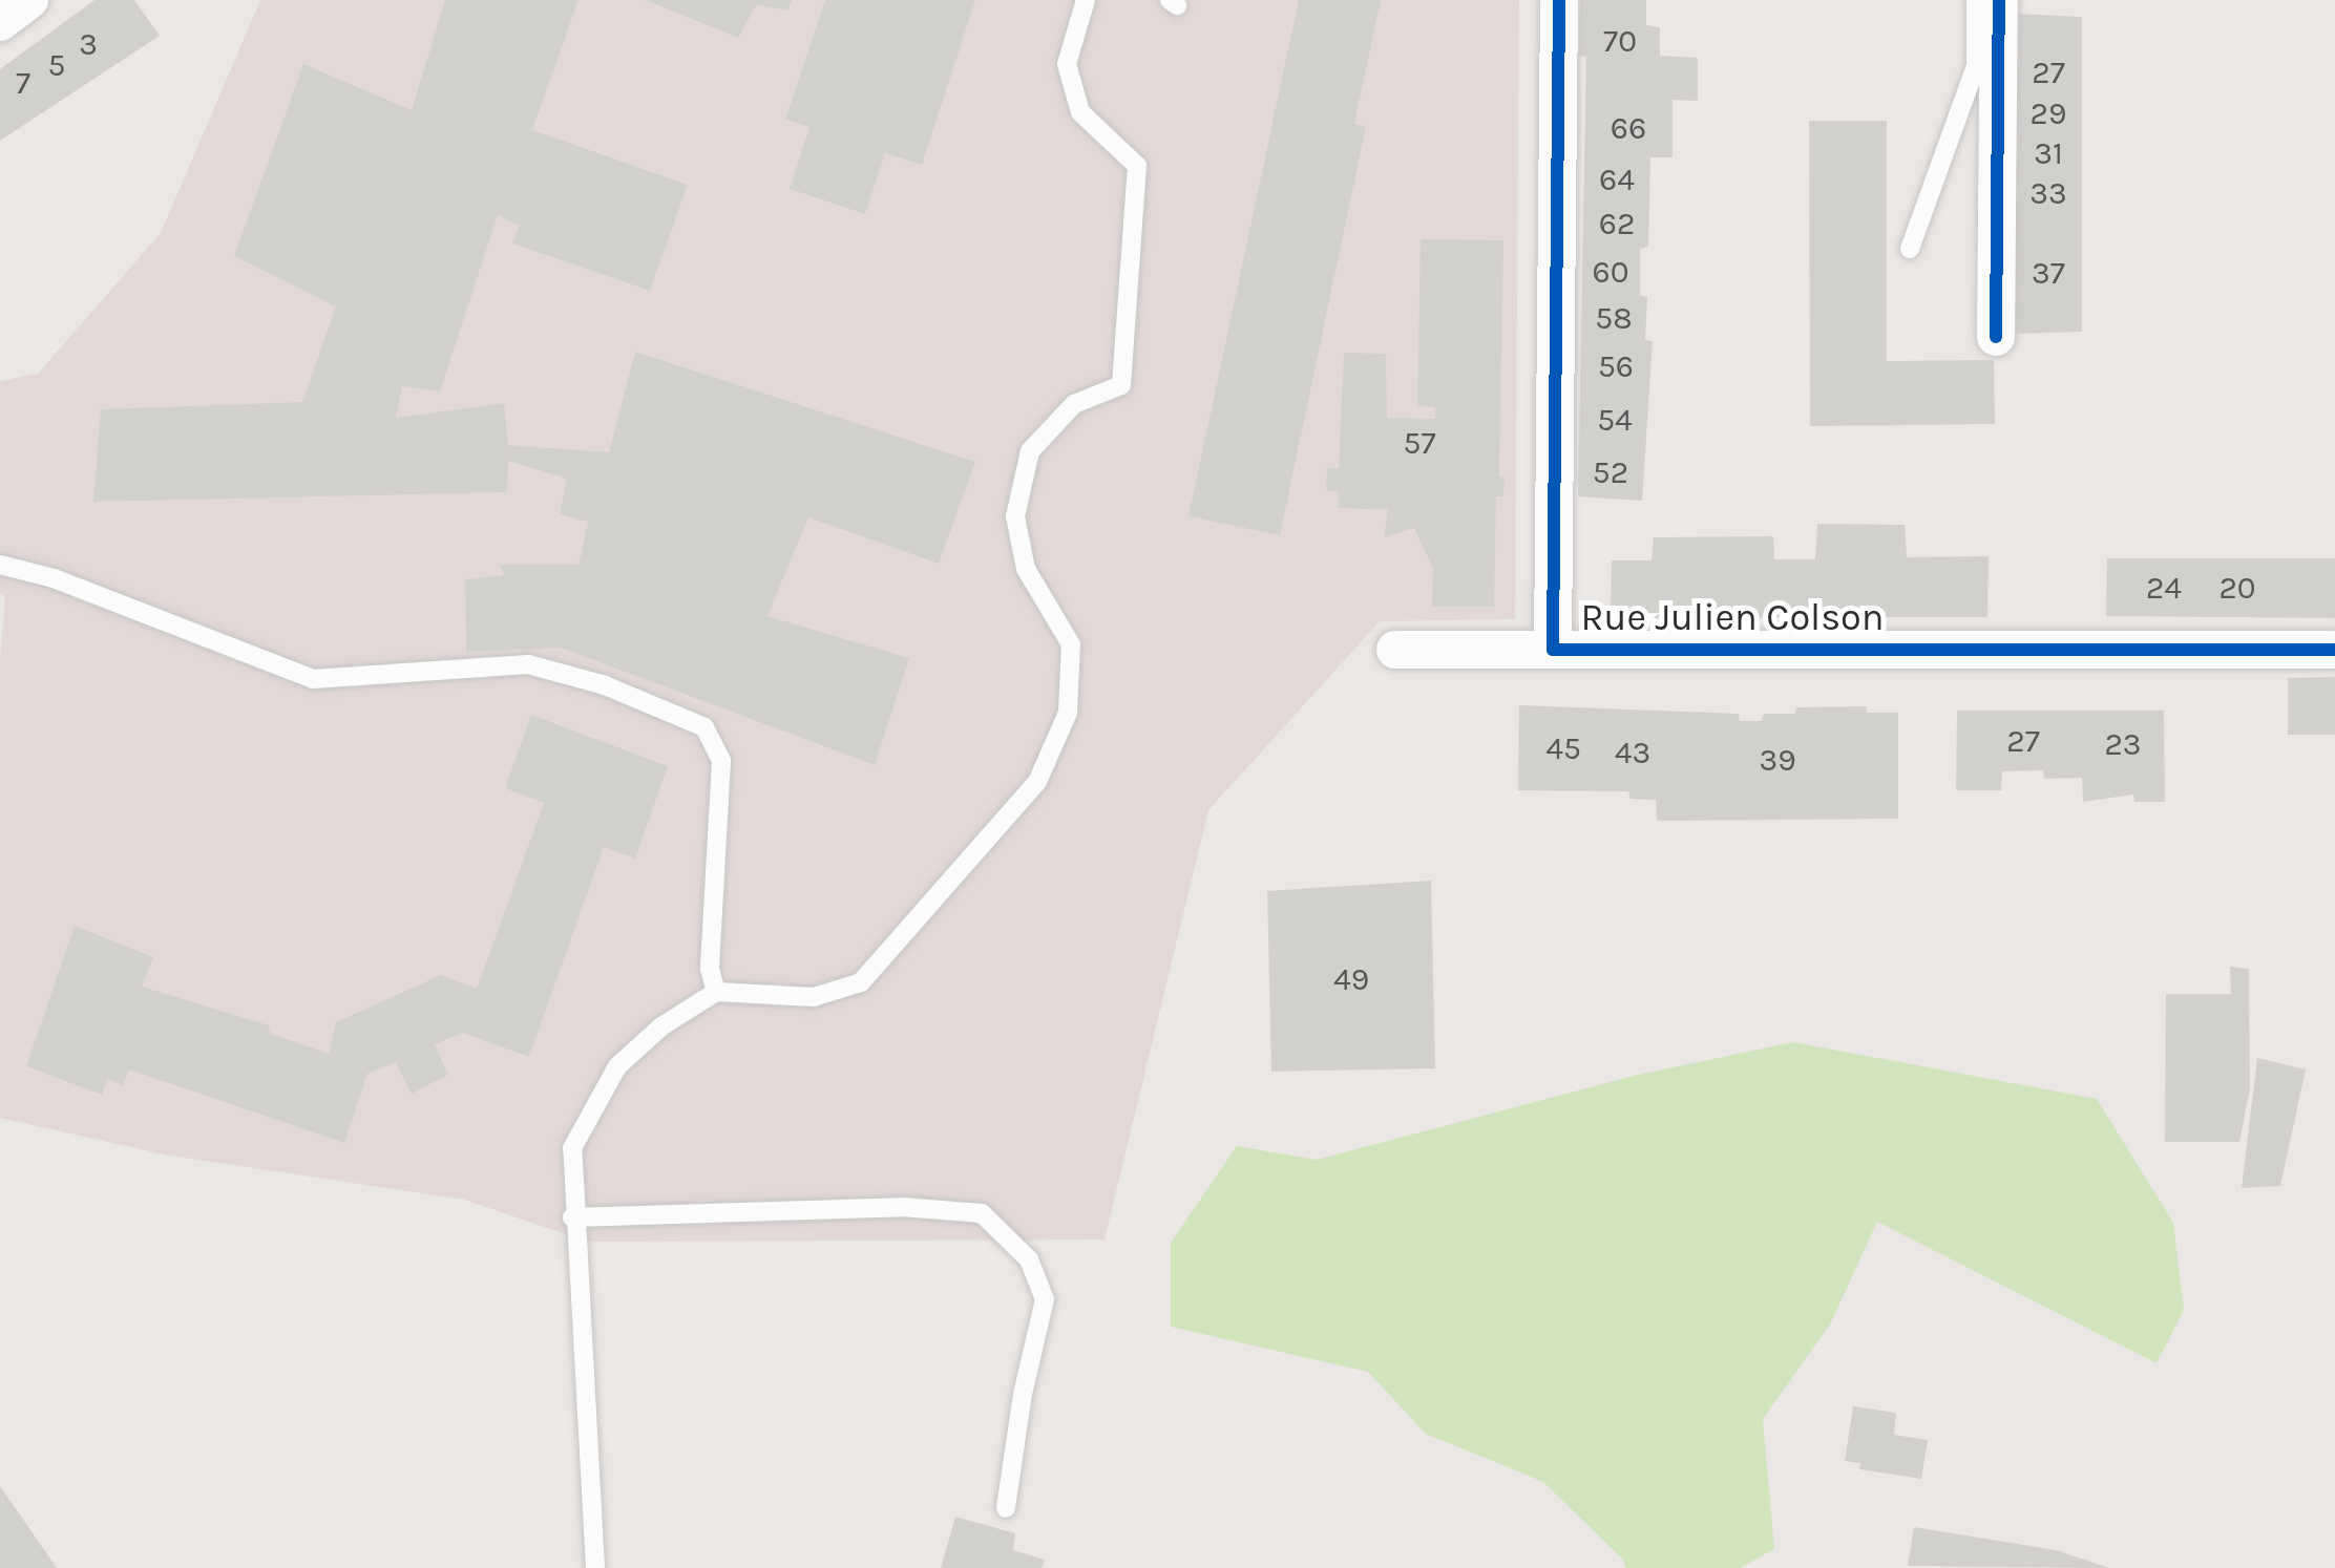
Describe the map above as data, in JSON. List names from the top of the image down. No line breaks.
{"streets":{"street":["Rue Julien Colson"]},"house_numbers":["70","3","5","27","7","29","66","31","64","33","62","60","37","58","56","54","57","52","24","20","27","23","45","43","39","49"]}
